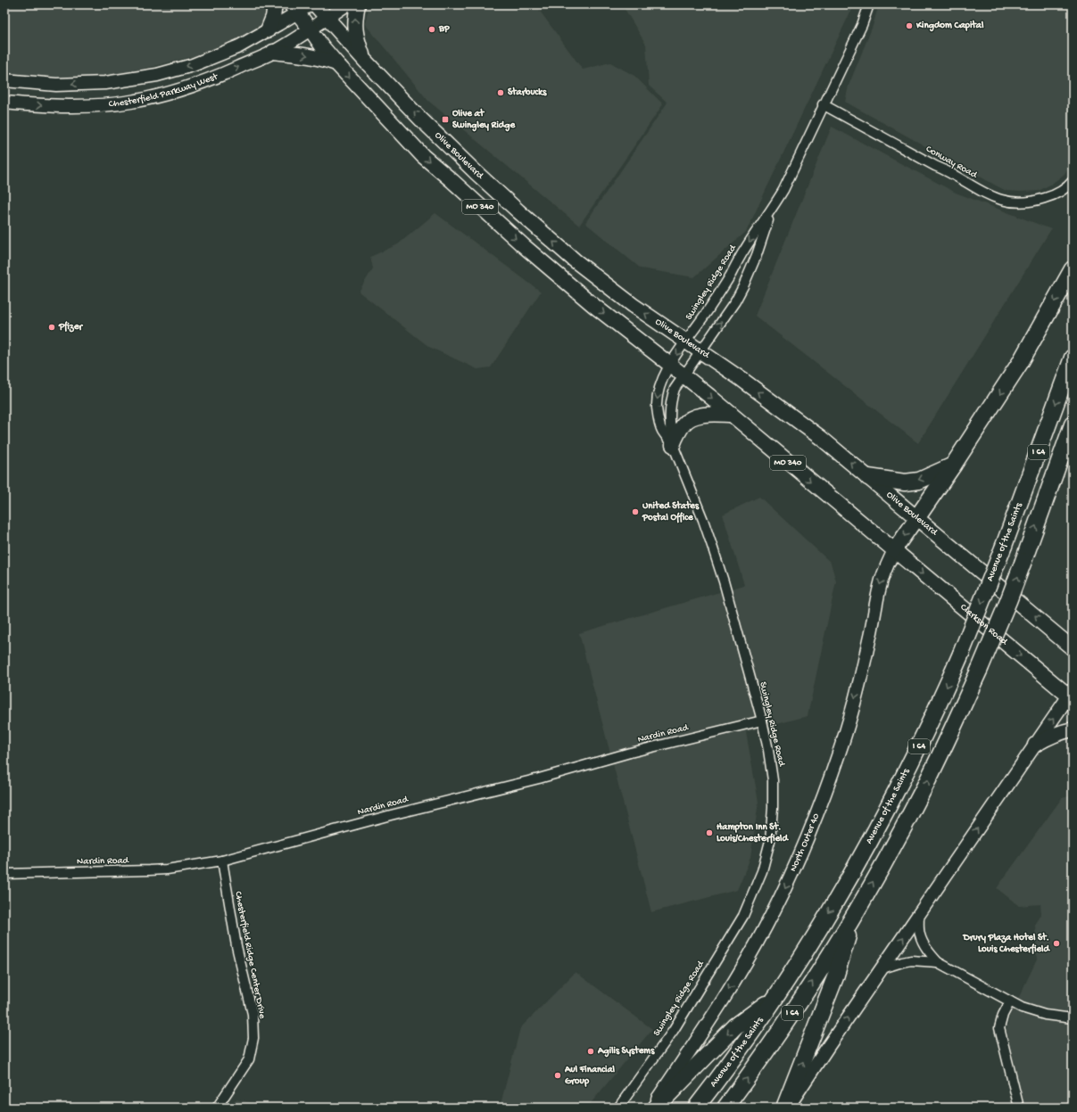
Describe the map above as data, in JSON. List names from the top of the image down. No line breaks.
{"streets":{"highway":["I 64","Avenue of the Saints"],"main road":["Olive Boulevard","MO 340","Clarkson Road"],"street":["Chesterfield Parkway West","Conway Road","Swingley Ridge Road","Nardin Road","North Outer 40","Chesterfield Ridge Center Drive"]},"crossings":[["Chesterfield Parkway West","Olive Boulevard"],["Chesterfield Parkway West","MO 340"],["Olive Boulevard","Swingley Ridge Road"],["Conway Road","Swingley Ridge Road"],["MO 340","Swingley Ridge Road"],["MO 340","Clarkson Road"],["MO 340","North Outer 40"],["Swingley Ridge Road","Nardin Road"],["Clarkson Road","North Outer 40"],["Nardin Road","Chesterfield Ridge Center Drive"]],"one_way":["Clarkson Road","North Outer 40"],"places":{"other":["Kingdom Capital","BP","Starbucks","Pfizer","United States Postal Office","Hampton Inn St. Louis/Chesterfield","Drury Plaza Hotel St. Louis Chesterfield","Agilis Systems","Aul Financial Group"],"transit":["Olive at Swingley Ridge"]}}
